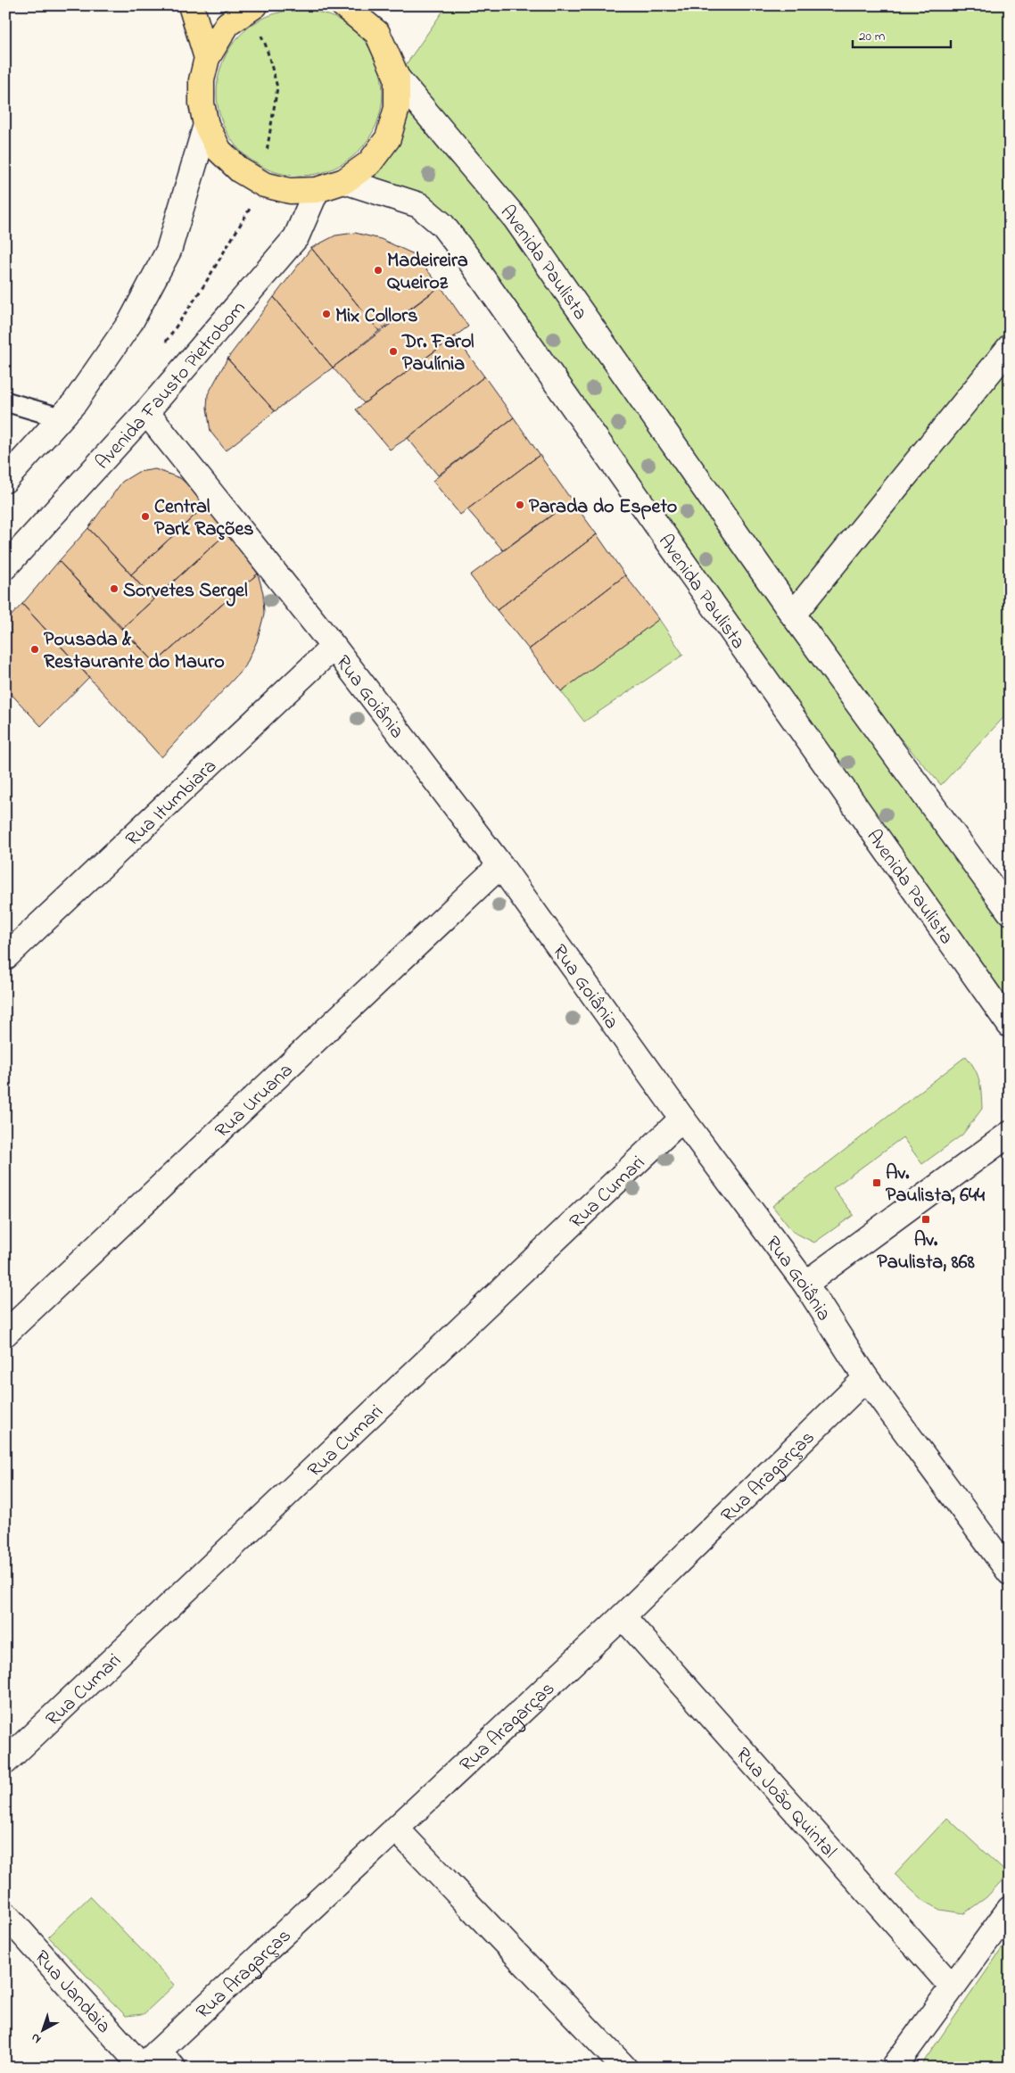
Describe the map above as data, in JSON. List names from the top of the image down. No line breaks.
{"streets":{"street":["Avenida Paulista","Avenida Fausto Pietrobom","Rua Goiânia","Rua Itumbiara","Rua Uruana","Rua Cumari","Rua Aragarças","Rua João Quintal","Rua Jandaia"]},"crossings":[["Avenida Fausto Pietrobom","Rua Goiânia"],["Rua Goiânia","Rua Itumbiara"],["Rua Goiânia","Rua Uruana"],["Rua Goiânia","Rua Cumari"],["Rua Goiânia","Rua Aragarças"],["Rua Aragarças","Rua João Quintal"],["Rua Aragarças","Rua Jandaia"]],"places":{"other":["Madeireira Queiroz","Mix Collors","Dr. Farol Paulínia","Parada do Espeto","Central Park Rações","Sorvetes Sergel","Pousada & Restaurante do Mauro"],"transit":["Av. Paulista, 644","Av. Paulista, 868"]},"scale_bar":"20 m","north":"bottom left"}
